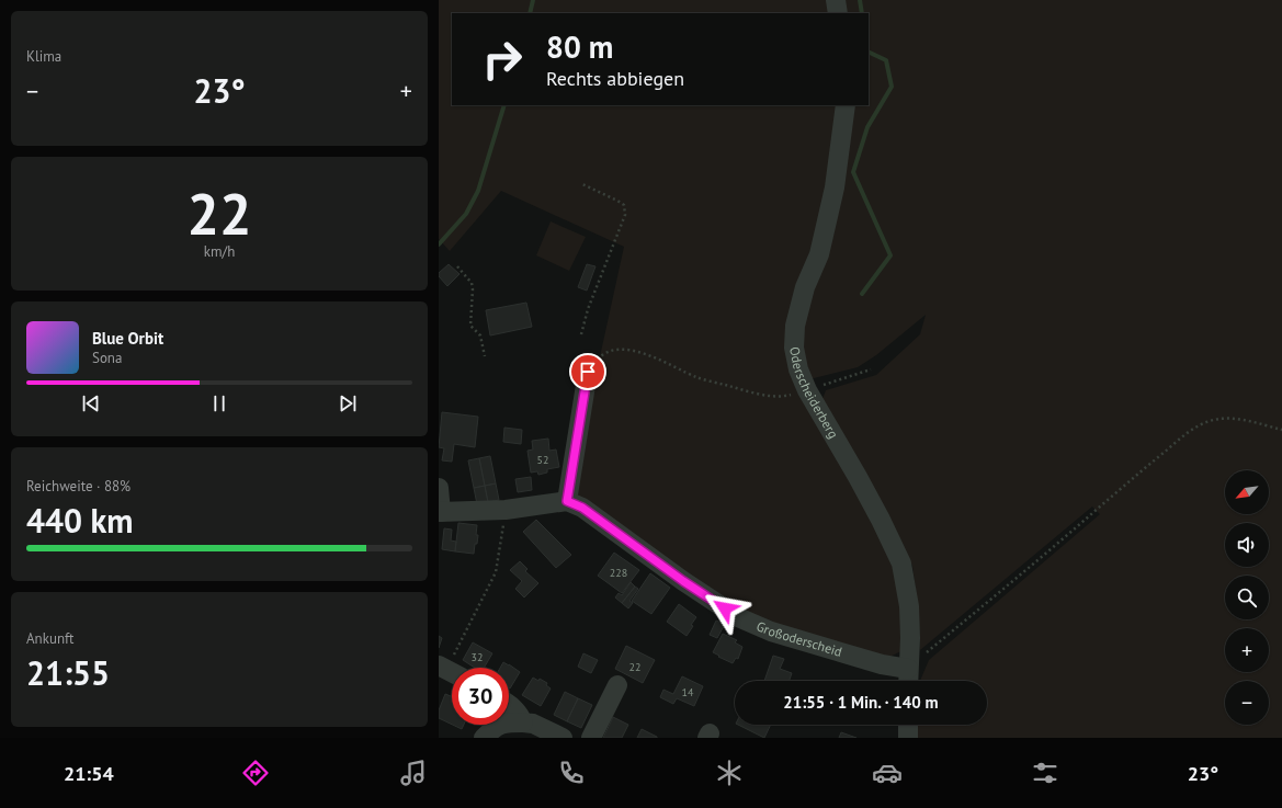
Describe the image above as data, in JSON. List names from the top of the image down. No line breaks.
{"streets":{"street":["Oderscheiderberg","Großoderscheid"]},"crossings":[["Oderscheiderberg","Großoderscheid"]],"house_numbers":["52","228","32","22","14"],"north":"bottom left","page":{"tile":["Klima",["22","km/h"],["Reichweite · 88%","440 km"],["Ankunft","21:55"]],"turn":["80 m","Rechts abbiegen"],"heat":["−","23°","+"],"song":["Blue Orbit","Sona"],"map_buttons":["+","−"],"limit":"30","trip":"21:55 · 1 Min. · 140 m","tabs":["21:54","23°"]}}
